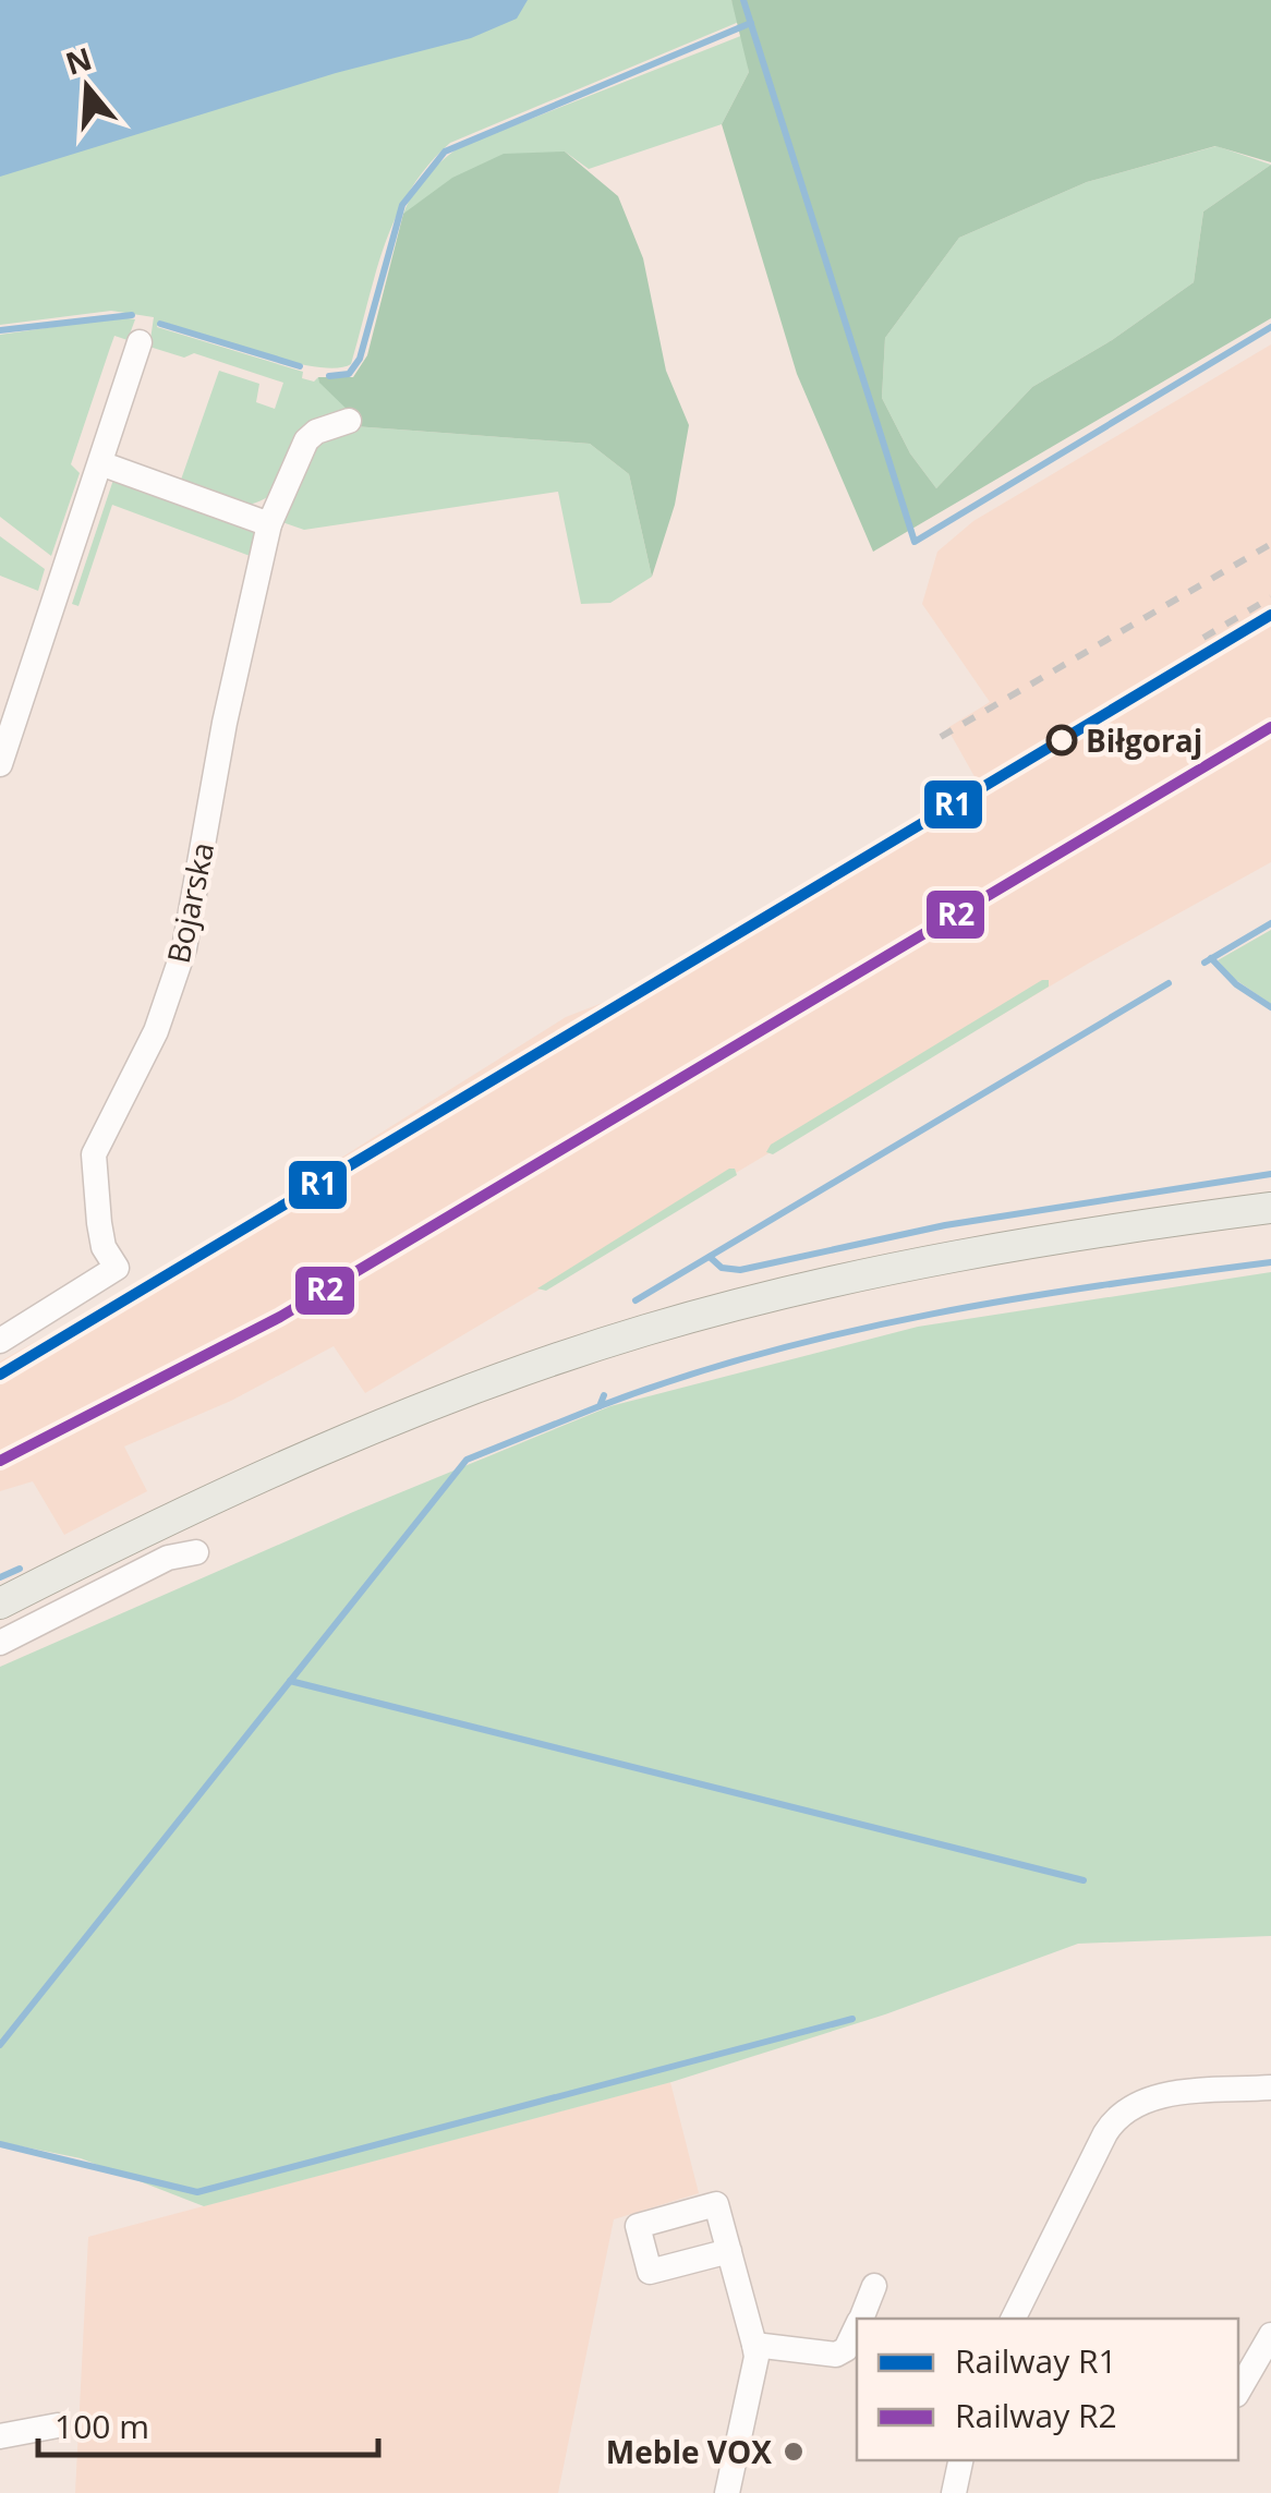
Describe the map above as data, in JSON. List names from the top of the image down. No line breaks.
{"streets":{"street":["Bojarska"]},"places":["Biłgoraj","Meble VOX"],"lines":["rail line R1","rail line R2"],"legend":["Railway R1","Railway R2"],"scale_bar":"100 m","north":"top"}
